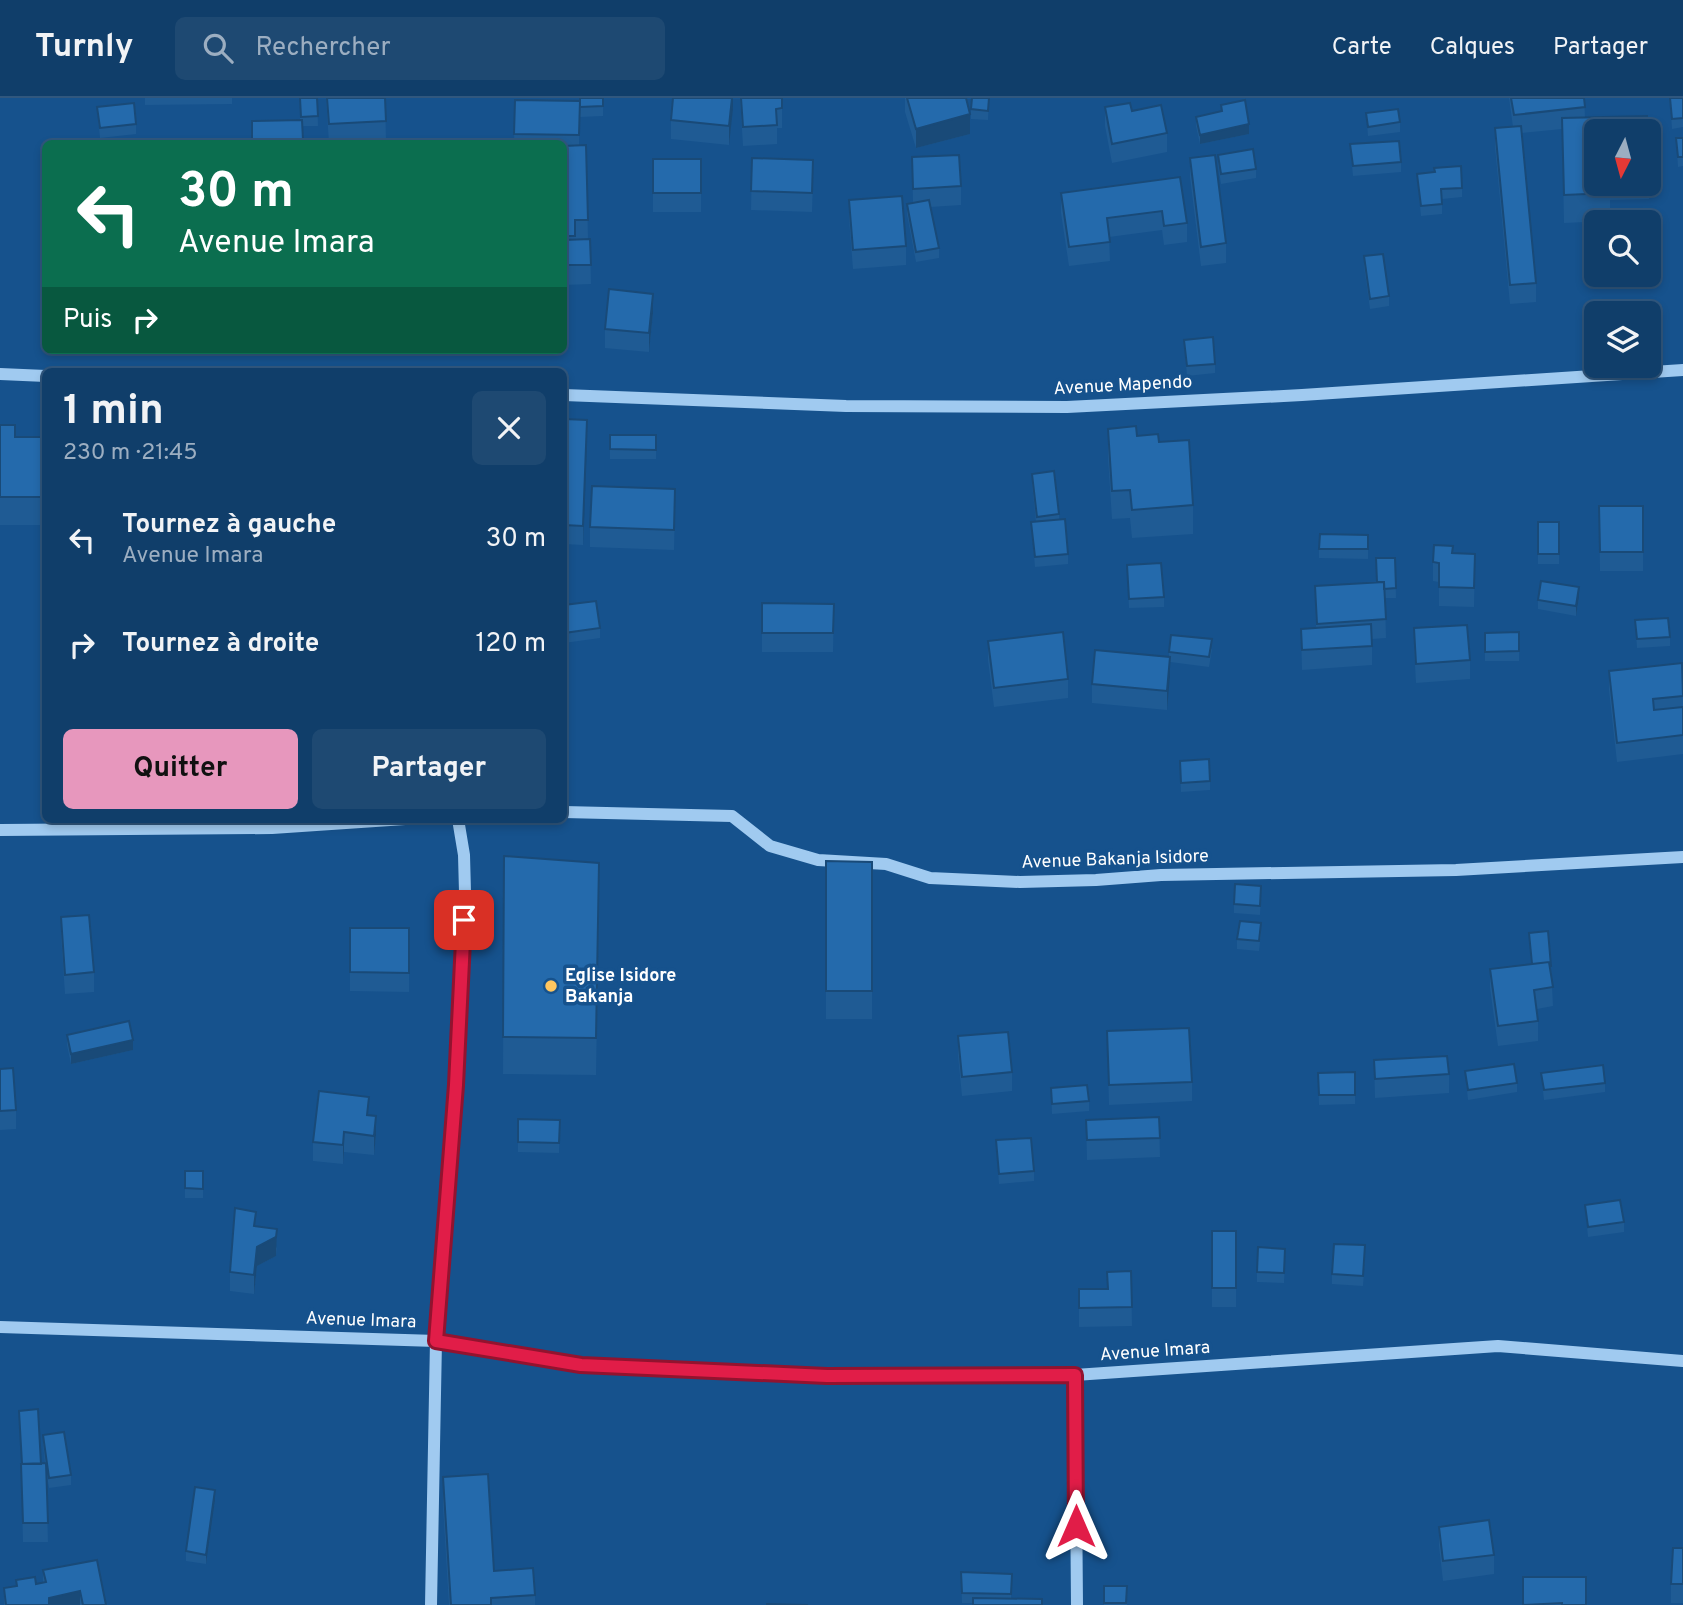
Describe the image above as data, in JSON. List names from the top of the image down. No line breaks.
{"streets":{"street":["Avenue Mapendo","Avenue Bakanja Isidore","Avenue Imara"]},"places":["Eglise Isidore Bakanja"],"north":"bottom","page":{"header":"Turnly","search":"Rechercher","nav":["Carte","Calques","Partager"],"turn":["30 m","Avenue Imara"],"then":"Puis","heading":["1 min","230 m · 21:45"],"list":[{"name":"Tournez à gauche","note":"Avenue Imara","value":"30 m"},{"name":"Tournez à droite","value":"120 m"}],"buttons":["Quitter","Partager"]}}
